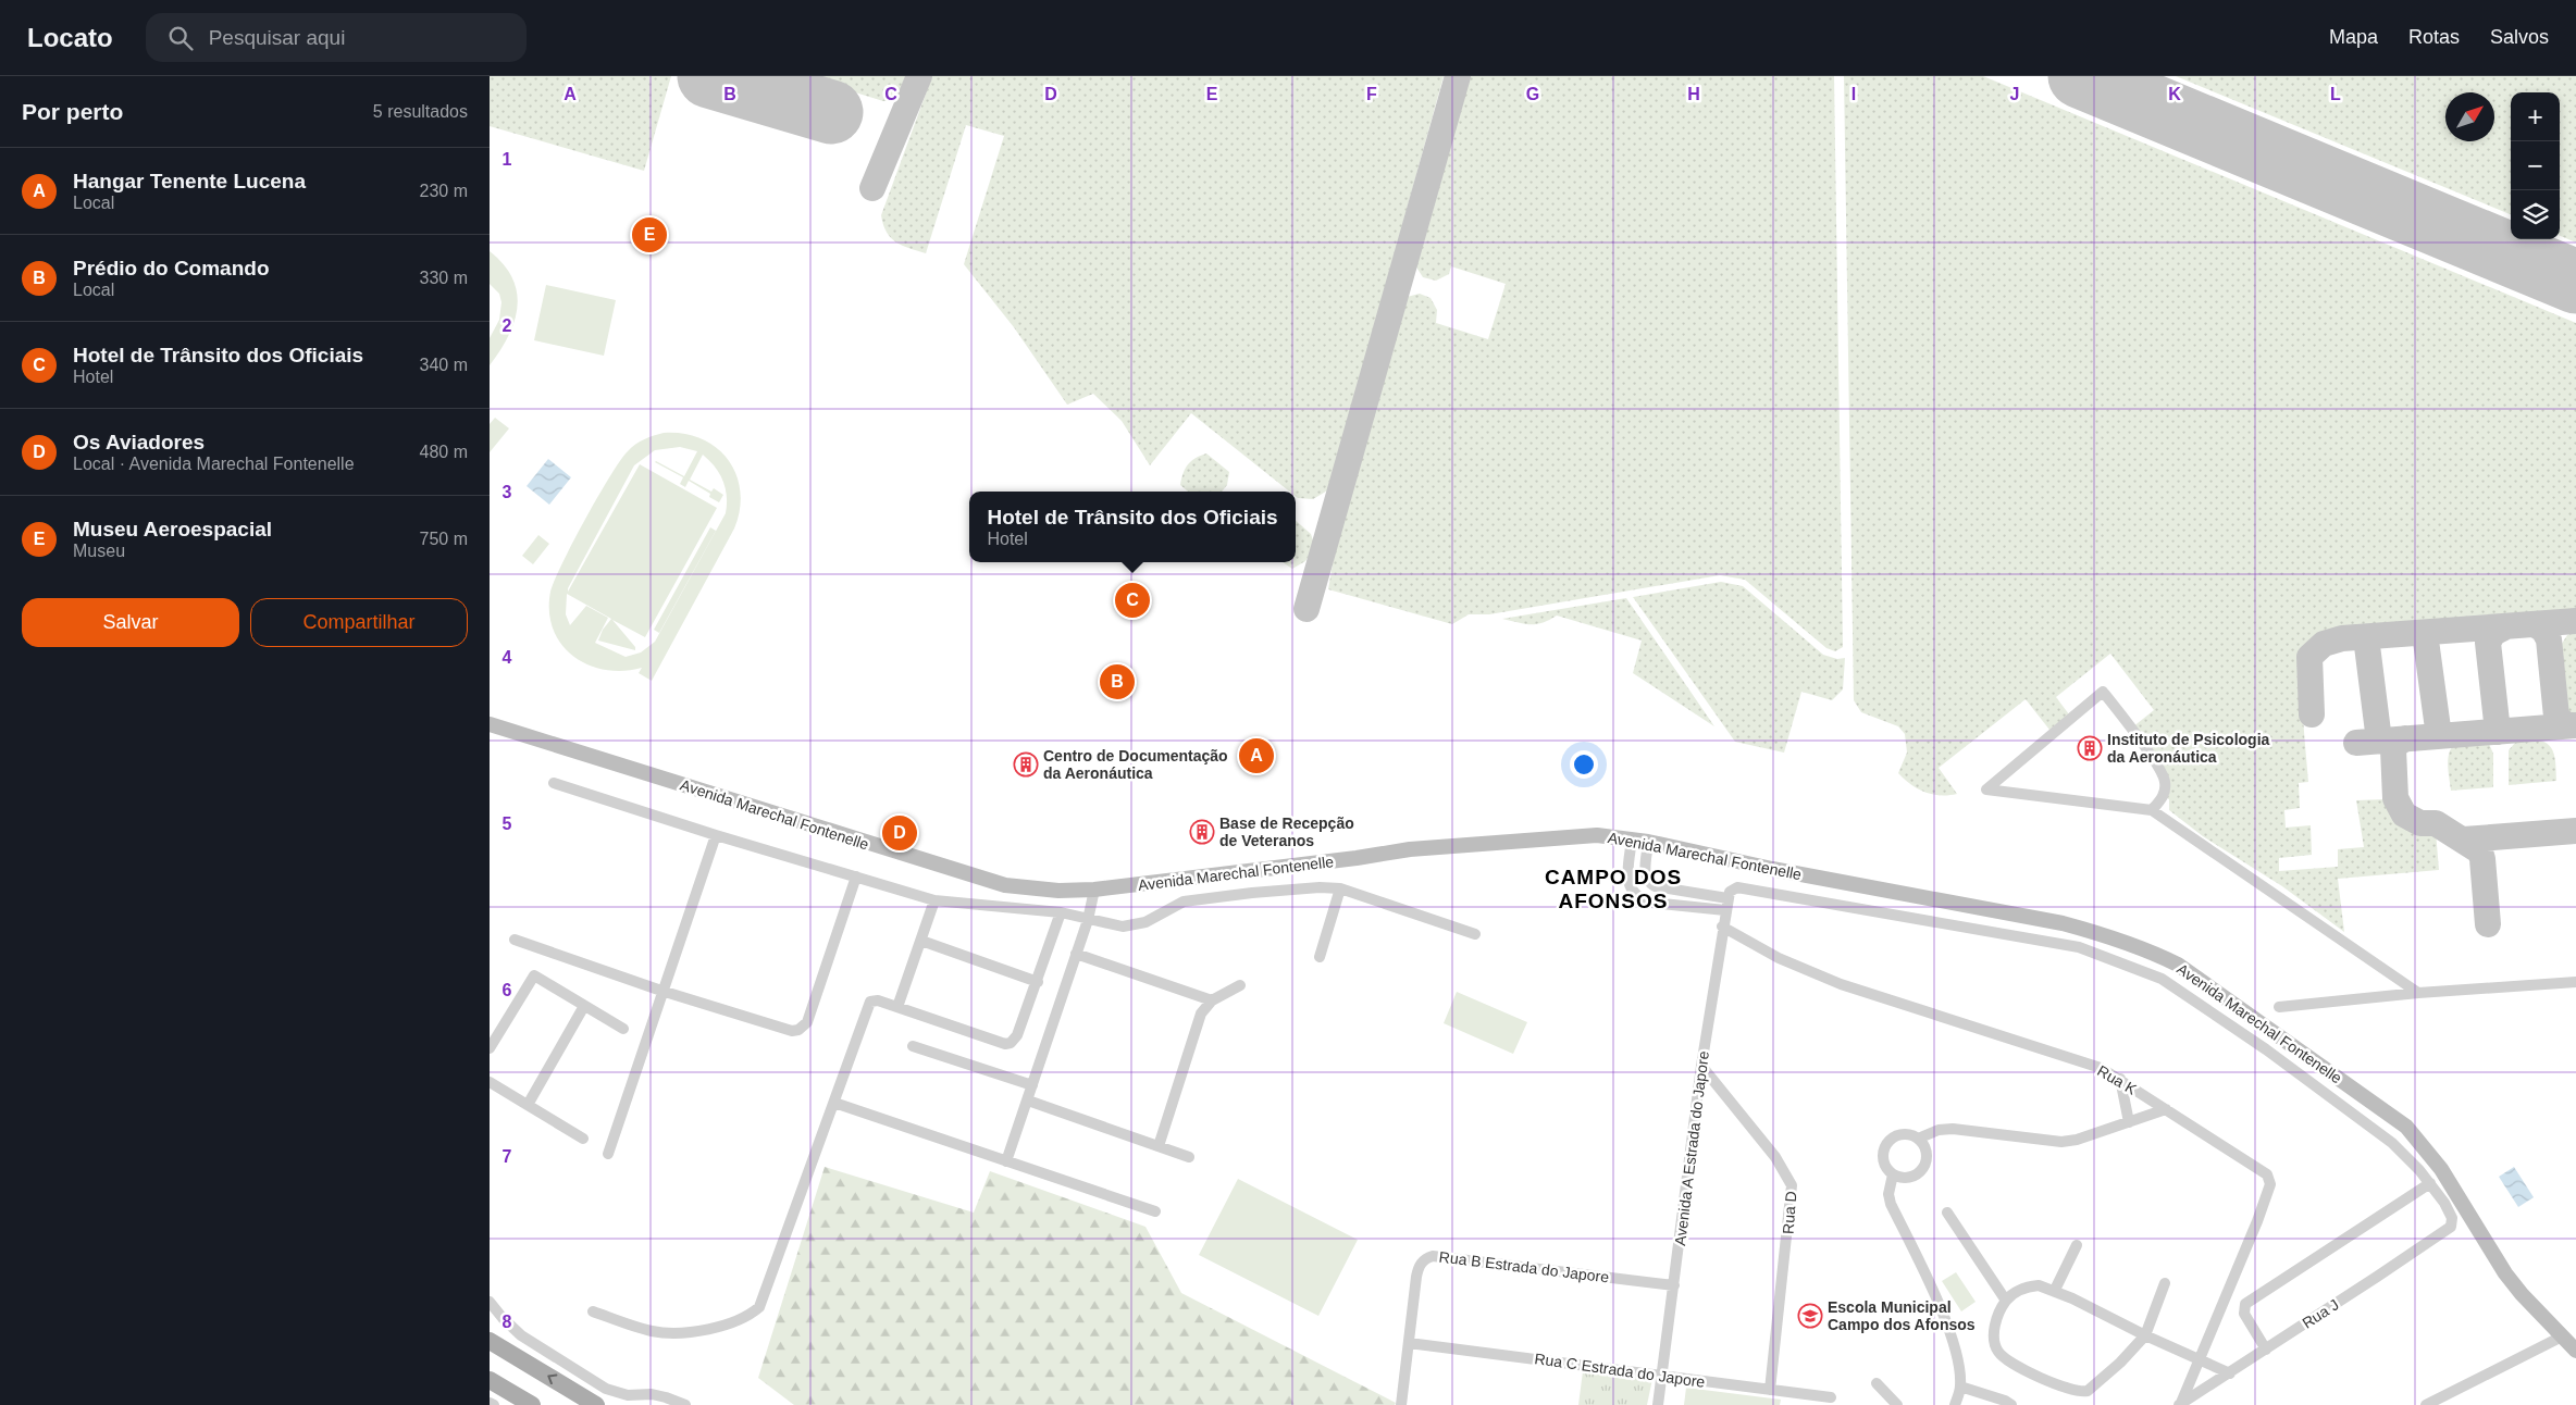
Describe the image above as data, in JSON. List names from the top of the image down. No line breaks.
{"streets":{"main road":["Avenida Marechal Fontenelle"],"street":["Rua K","Avenida A Estrada do Japore","Rua D","Rua B Estrada do Japore","Rua J","Rua C Estrada do Japore"]},"crossings":[["Rua K","Avenida A Estrada do Japore"],["Rua K","Rua J"],["Avenida A Estrada do Japore","Rua D"],["Avenida A Estrada do Japore","Rua B Estrada do Japore"],["Avenida A Estrada do Japore","Rua C Estrada do Japore"],["Rua D","Rua C Estrada do Japore"],["Rua B Estrada do Japore","Rua C Estrada do Japore"]],"districts":["CAMPO DOS AFONSOS"],"places":{"building":["Instituto de Psicologia da Aeronáutica","Centro de Documentação da Aeronáutica","Base de Recepção de Veteranos"],"school or university":["Escola Municipal Campo dos Afonsos"]},"north":"top right","page":{"header":"Locato","search":"Pesquisar aqui","nav":["Mapa","Rotas","Salvos"],"heading":["Por perto","5 resultados"],"map_buttons":["+","−"],"list":[{"mark":"A","name":"Hangar Tenente Lucena","note":"Local","value":"230 m"},{"mark":"B","name":"Prédio do Comando","note":"Local","value":"330 m"},{"mark":"C","name":"Hotel de Trânsito dos Oficiais","note":"Hotel","value":"340 m"},{"mark":"D","name":"Os Aviadores","note":"Local · Avenida Marechal Fontenelle","value":"480 m"},{"mark":"E","name":"Museu Aeroespacial","note":"Museu","value":"750 m"}],"pins":["E","C","B","A","D"],"popup":["Hotel de Trânsito dos Oficiais","Hotel"],"buttons":["Salvar","Compartilhar"]},"grid":{"columns":["A","B","C","D","E","F","G","H","I","J","K","L"],"rows":["1","2","3","4","5","6","7","8"]}}
